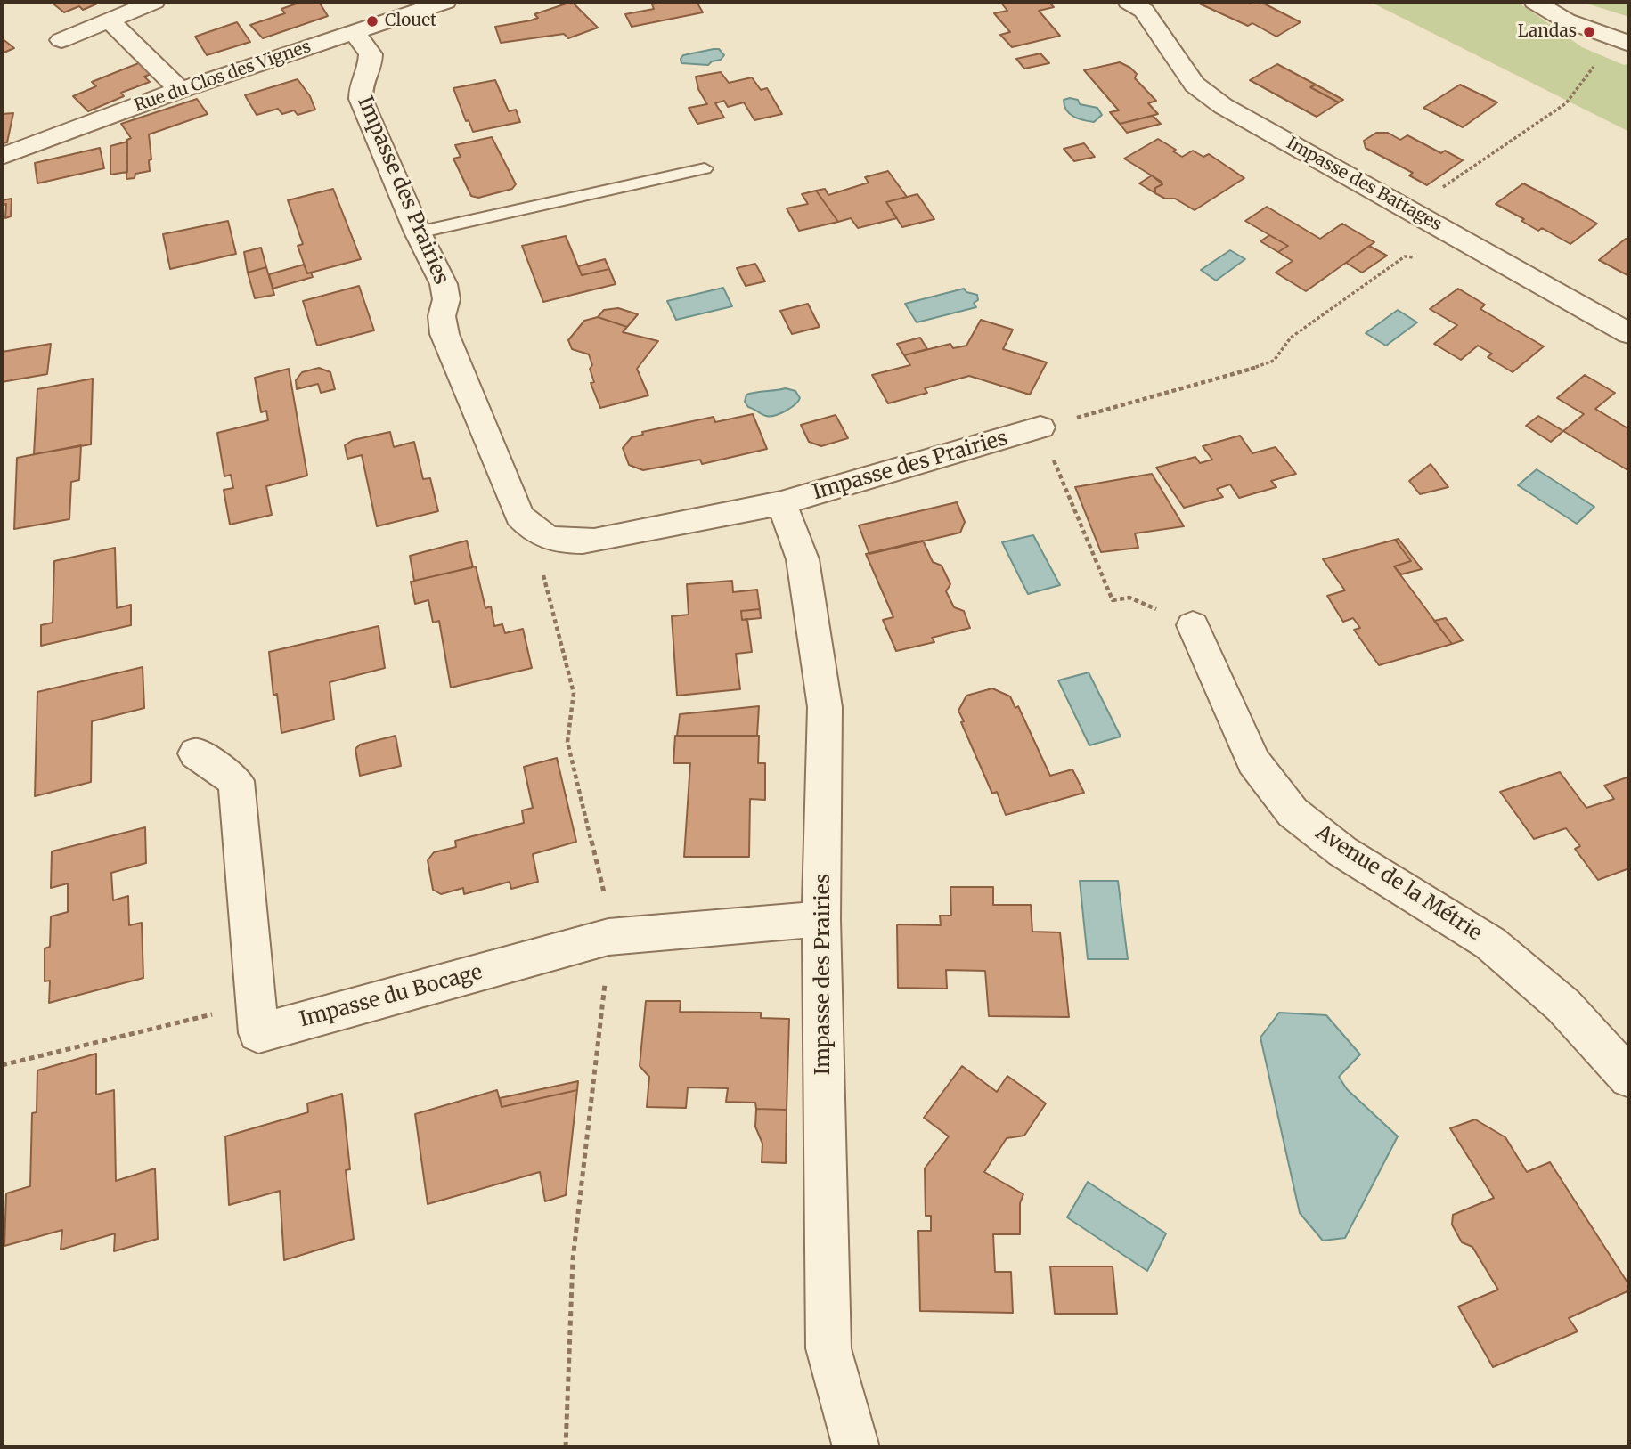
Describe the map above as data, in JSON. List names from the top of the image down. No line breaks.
{"streets":{"street":["Rue du Clos des Vignes","Impasse des Battages","Impasse des Prairies","Avenue de la Métrie","Impasse du Bocage"]},"crossings":[["Rue du Clos des Vignes","Impasse des Prairies"],["Impasse des Prairies","Impasse du Bocage"]],"places":["Clouet","Landas"]}
